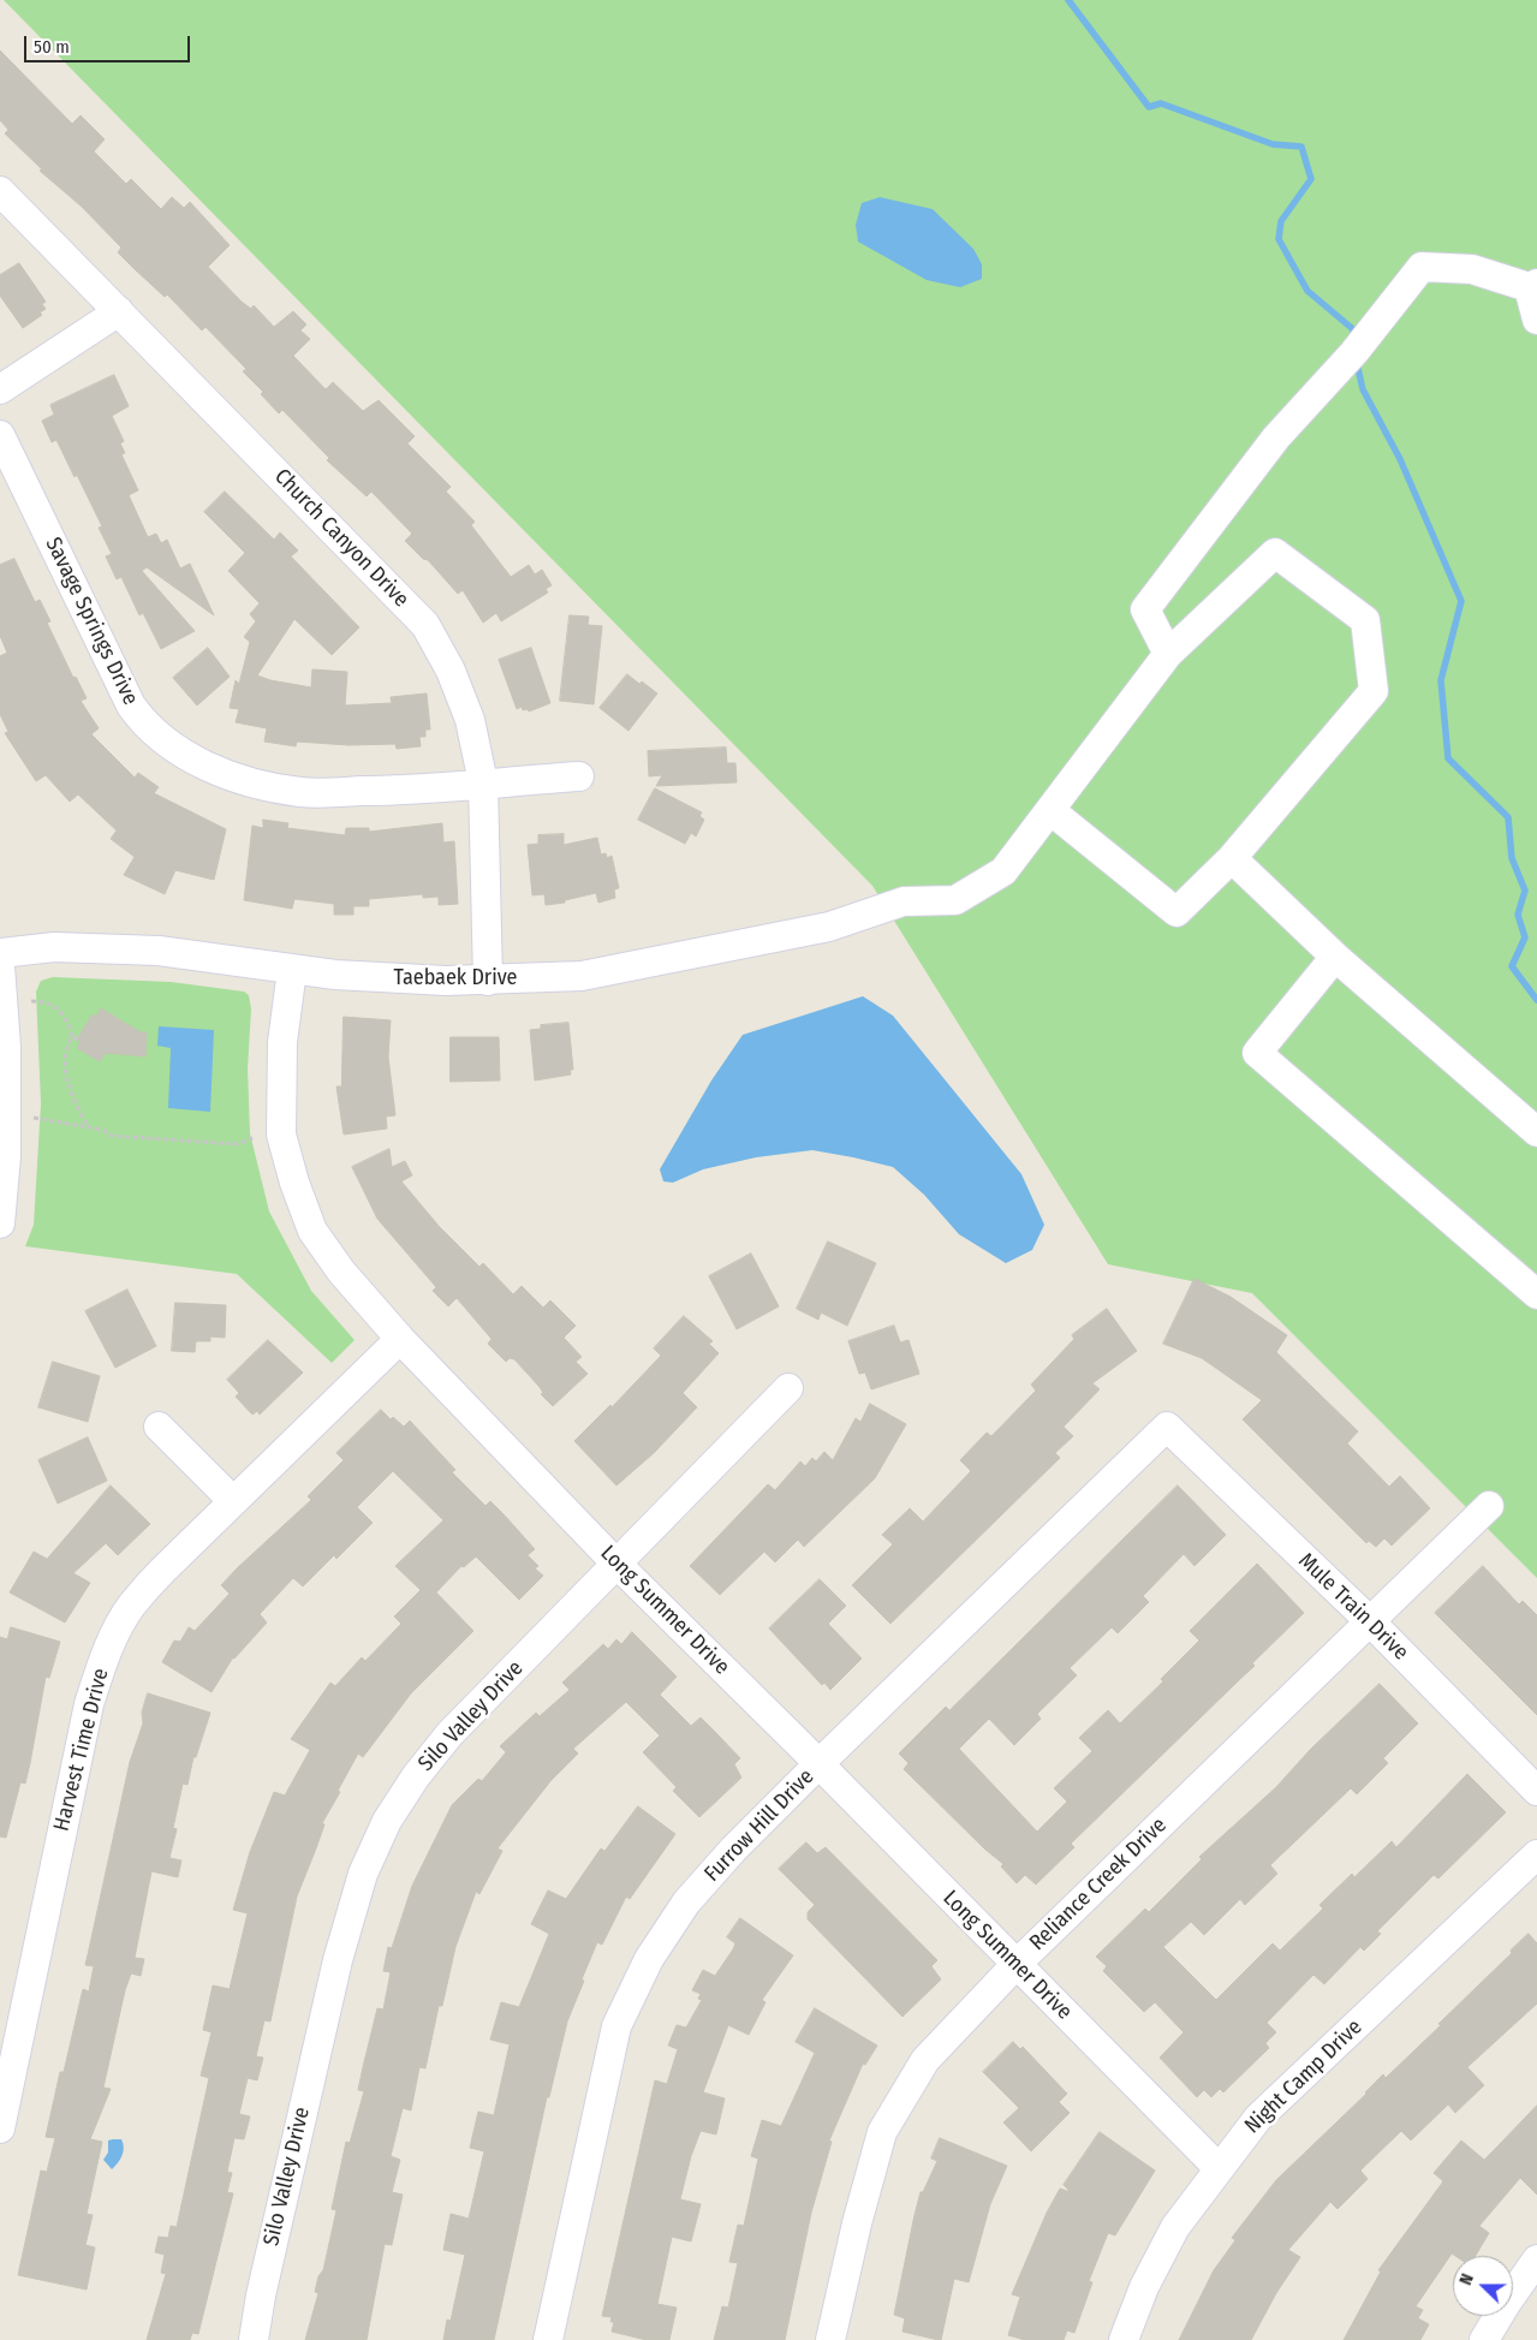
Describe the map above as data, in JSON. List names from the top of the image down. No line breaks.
{"streets":{"street":["Church Canyon Drive","Savage Springs Drive","Taebaek Drive","Mule Train Drive","Long Summer Drive","Silo Valley Drive","Harvest Time Drive","Furrow Hill Drive","Reliance Creek Drive","Night Camp Drive"]},"crossings":[["Church Canyon Drive","Savage Springs Drive"],["Church Canyon Drive","Taebaek Drive"],["Taebaek Drive","Long Summer Drive"],["Mule Train Drive","Furrow Hill Drive"],["Mule Train Drive","Reliance Creek Drive"],["Long Summer Drive","Silo Valley Drive"],["Long Summer Drive","Harvest Time Drive"],["Long Summer Drive","Furrow Hill Drive"],["Long Summer Drive","Reliance Creek Drive"],["Long Summer Drive","Night Camp Drive"]],"scale_bar":"50 m","north":"left"}
